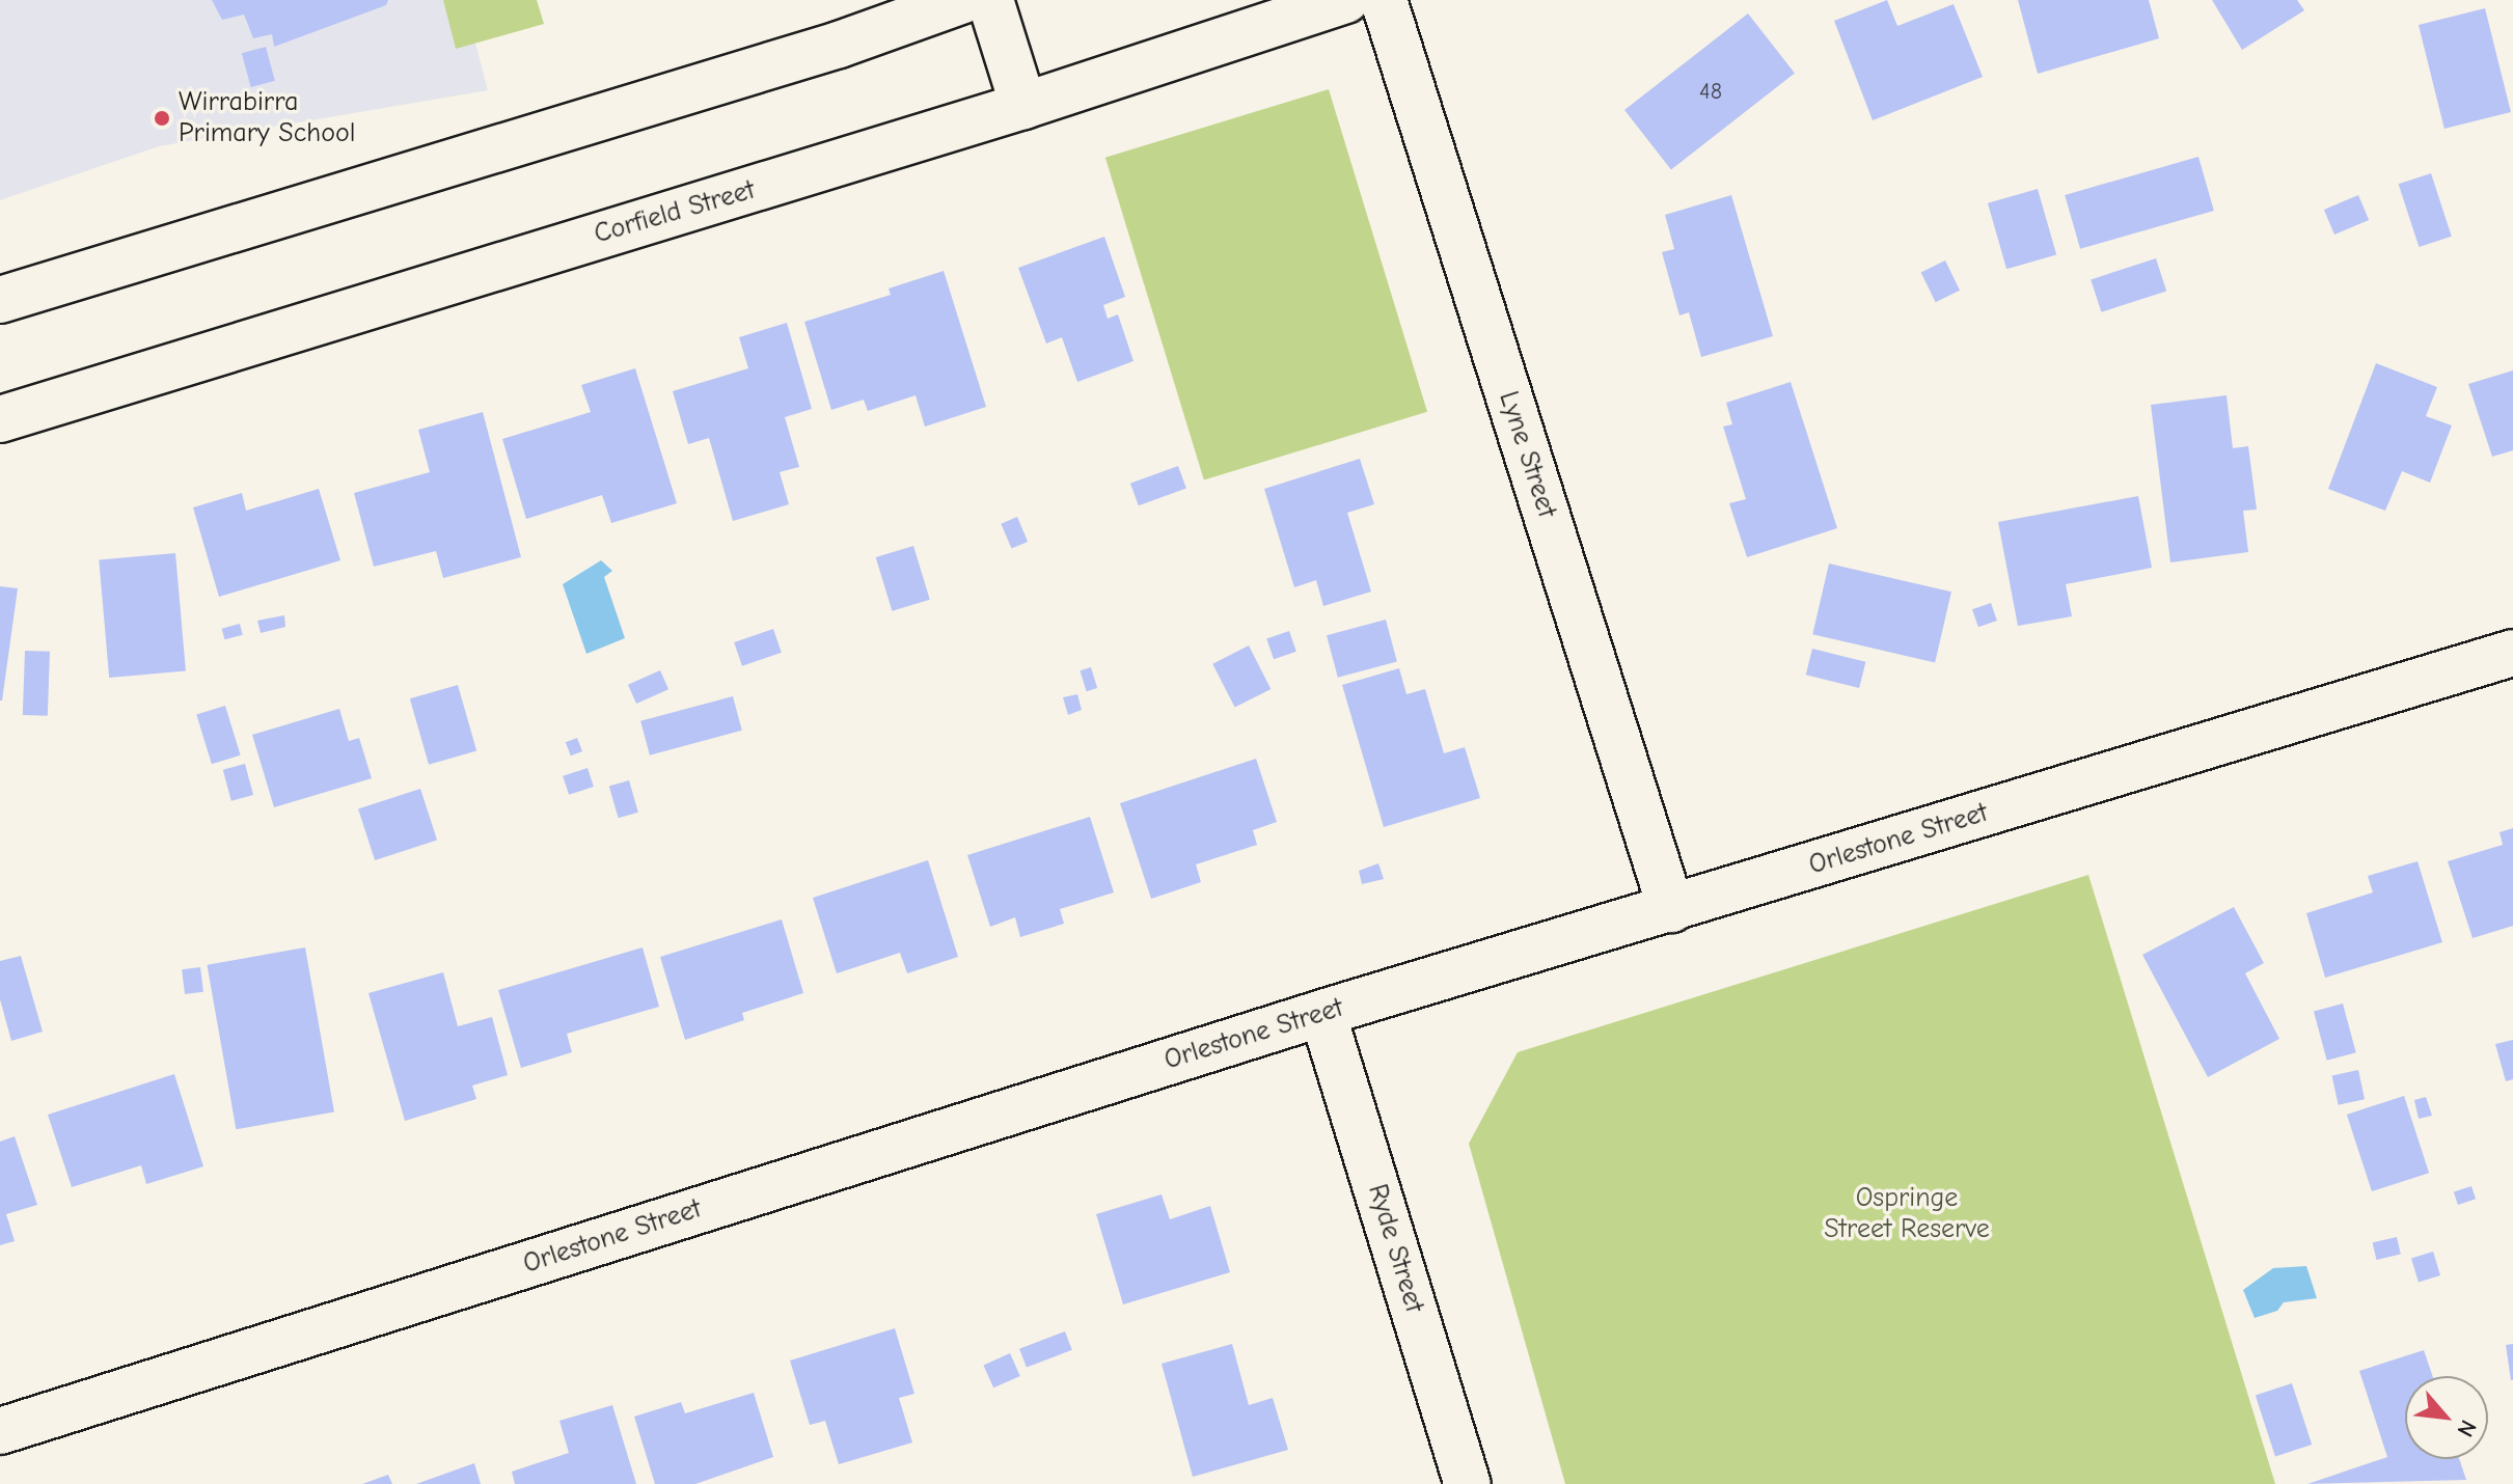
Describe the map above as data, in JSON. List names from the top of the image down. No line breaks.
{"streets":{"street":["Corfield Street","Lyne Street","Orlestone Street","Ryde Street"]},"crossings":[["Lyne Street","Orlestone Street"],["Orlestone Street","Ryde Street"]],"parks":["Ospringe Street Reserve"],"places":["Wirrabirra Primary School"],"house_numbers":["48"],"north":"bottom right"}
